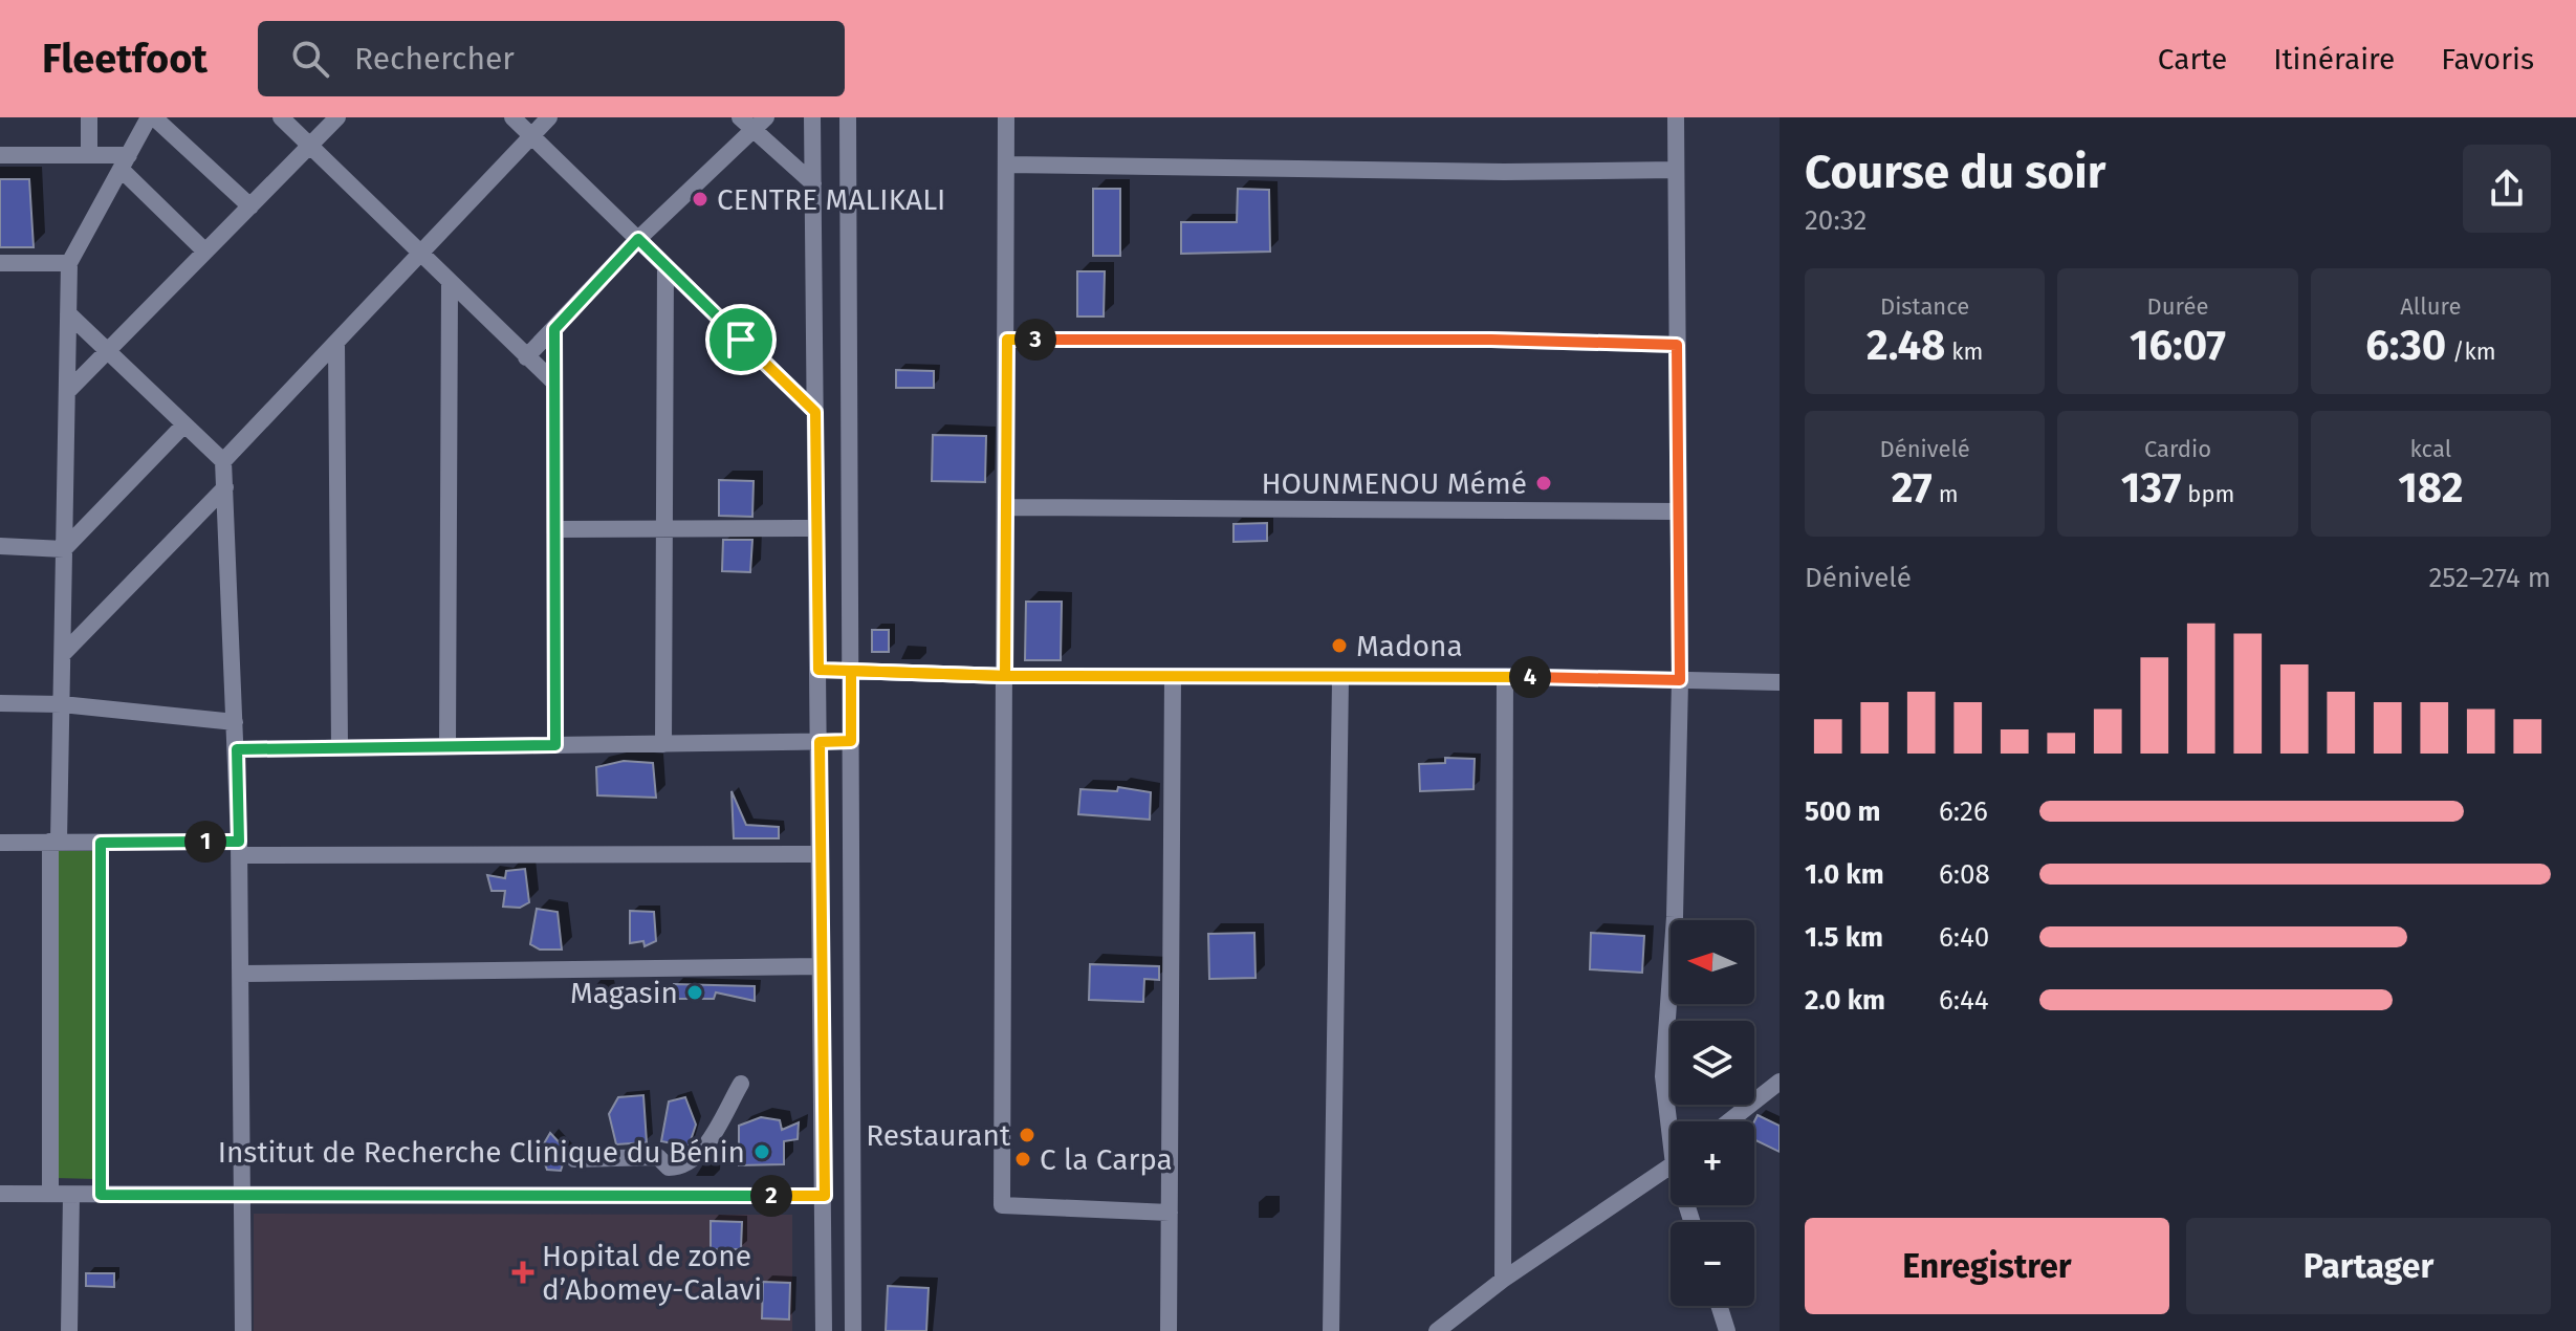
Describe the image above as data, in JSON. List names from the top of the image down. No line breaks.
{"places":{"other":["CENTRE MALIKALI","HOUNMENOU Mémé","Madona","Magasin","Restaurant","Institut de Recherche Clinique du Bénin","C la Carpa"],"health":["Hopital de zone d’Abomey-Calavi"]},"north":"left","page":{"header":"Fleetfoot","search":"Rechercher","nav":["Carte","Itinéraire","Favoris"],"heading":["Course du soir","20:32"],"stats":[["Distance","2.48 km"],["Durée","16:07"],["Allure","6:30 /km"],["Dénivelé","27 m"],["Cardio","137 bpm"],["kcal","182"]],"pins":["3","4","1","2"],"chart":["Dénivelé","252–274 m"],"list":[{"name":"500 m","note":"6:26"},{"name":"1.0 km","note":"6:08"},{"name":"1.5 km","note":"6:40"},{"name":"2.0 km","note":"6:44"}],"map_buttons":["+","−"],"buttons":["Enregistrer","Partager"]}}
